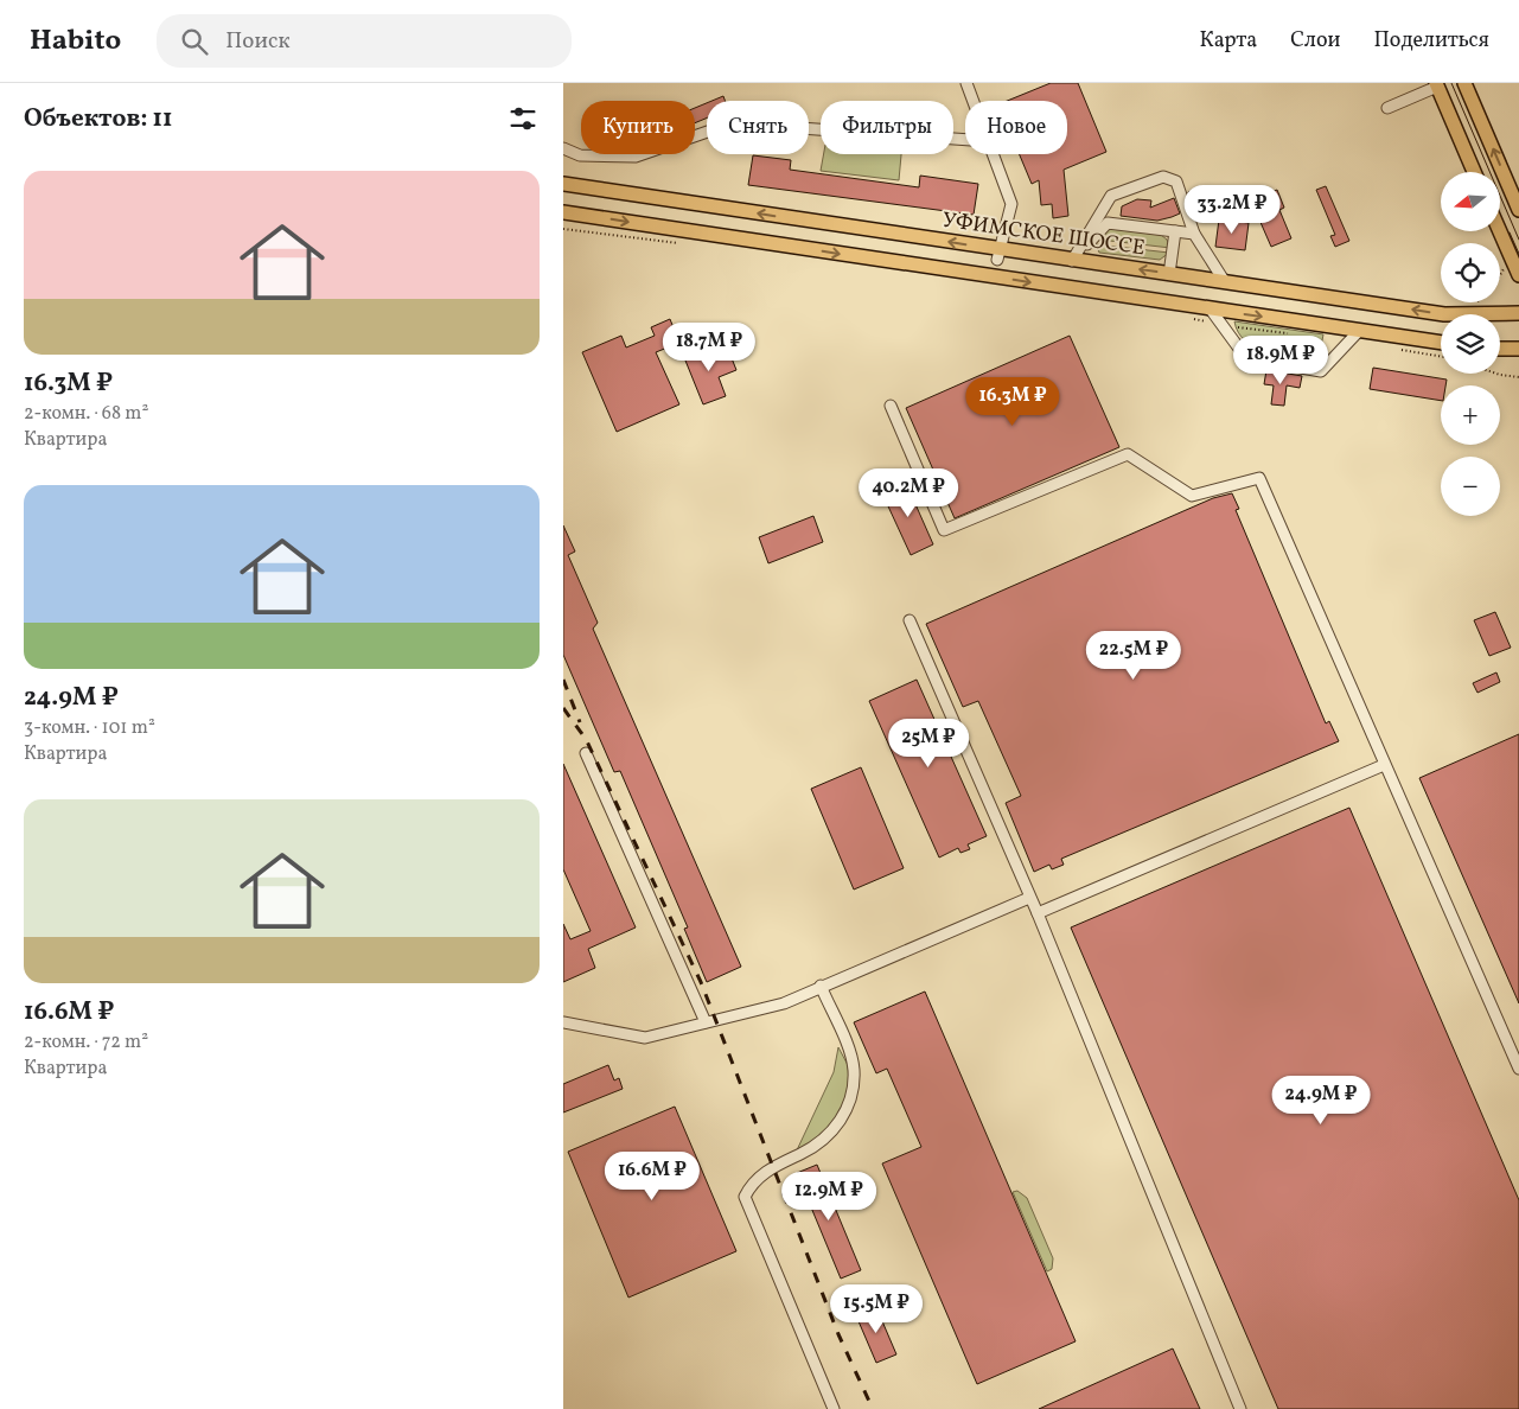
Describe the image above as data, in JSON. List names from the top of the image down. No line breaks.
{"streets":{"main road":["УФИМСКОЕ ШОССЕ"]},"north":"left","page":{"header":"Habito","search":"Поиск","nav":["Карта","Слои","Поделиться"],"heading":"Объектов: 11","chip":["Купить","Снять","Фильтры","Новое"],"list":[{"name":"16.3M ₽","note":"2-комн. · 68 m² · Квартира"},{"name":"24.9M ₽","note":"3-комн. · 101 m² · Квартира"},{"name":"16.6M ₽","note":"2-комн. · 72 m² · Квартира"}],"map_buttons":["+","−"],"price":["33.2M ₽","18.7M ₽","18.9M ₽","16.3M ₽","40.2M ₽","22.5M ₽","25M ₽","24.9M ₽","16.6M ₽","12.9M ₽","15.5M ₽"]}}
